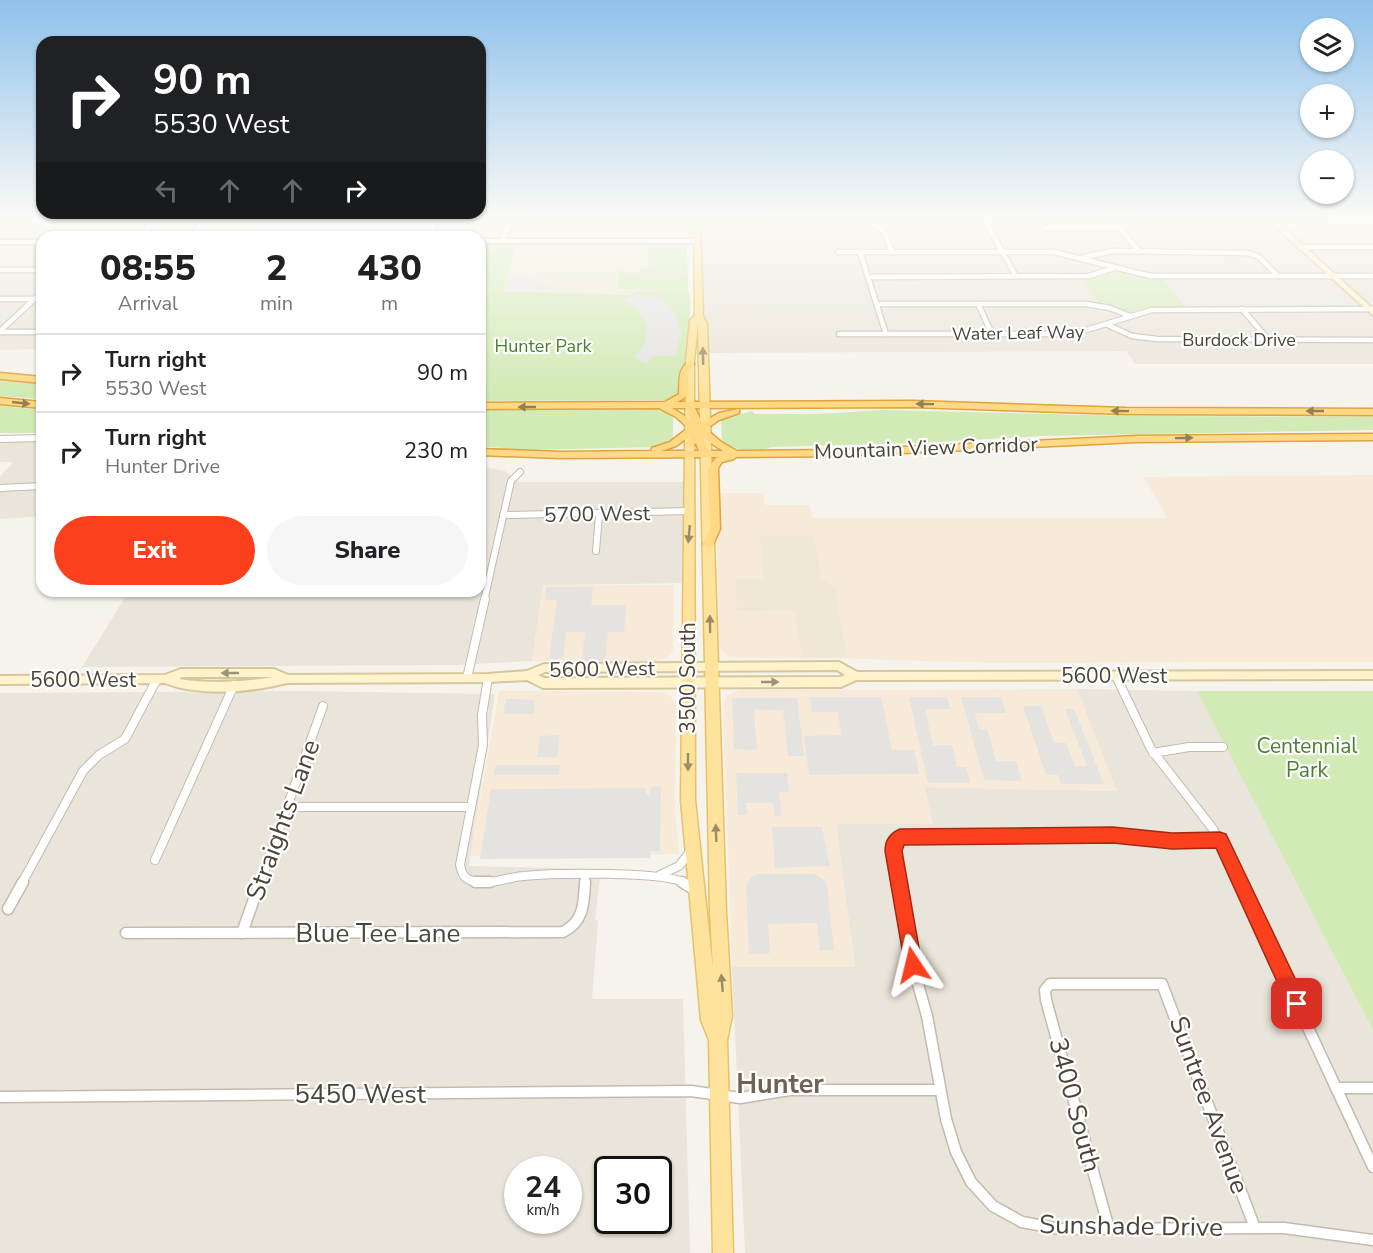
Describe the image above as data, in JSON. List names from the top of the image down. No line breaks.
{"streets":{"highway":["Mountain View Corridor"],"main road":["5600 West","3500 South"],"street":["Water Leaf Way","Burdock Drive","5700 West","Straights Lane","Blue Tee Lane","5450 West","3400 South","Suntree Avenue","Sunshade Drive"]},"crossings":[["Water Leaf Way","Burdock Drive"],["Mountain View Corridor","3500 South"],["5700 West","3500 South"],["5600 West","3500 South"],["3500 South","5450 West"],["Straights Lane","Blue Tee Lane"],["3400 South","Suntree Avenue"],["3400 South","Sunshade Drive"],["Suntree Avenue","Sunshade Drive"]],"districts":["Hunter"],"parks":["Hunter Park","Centennial Park"],"page":{"map_buttons":["+","−"],"turn":["90 m","5530 West"],"eta":["08:55","Arrival","2","min","430","m"],"list":[{"name":"Turn right","note":"5530 West","value":"90 m"},{"name":"Turn right","note":"Hunter Drive","value":"230 m"}],"buttons":["Exit","Share"],"speed":"24 km/h","limit":"30"}}
